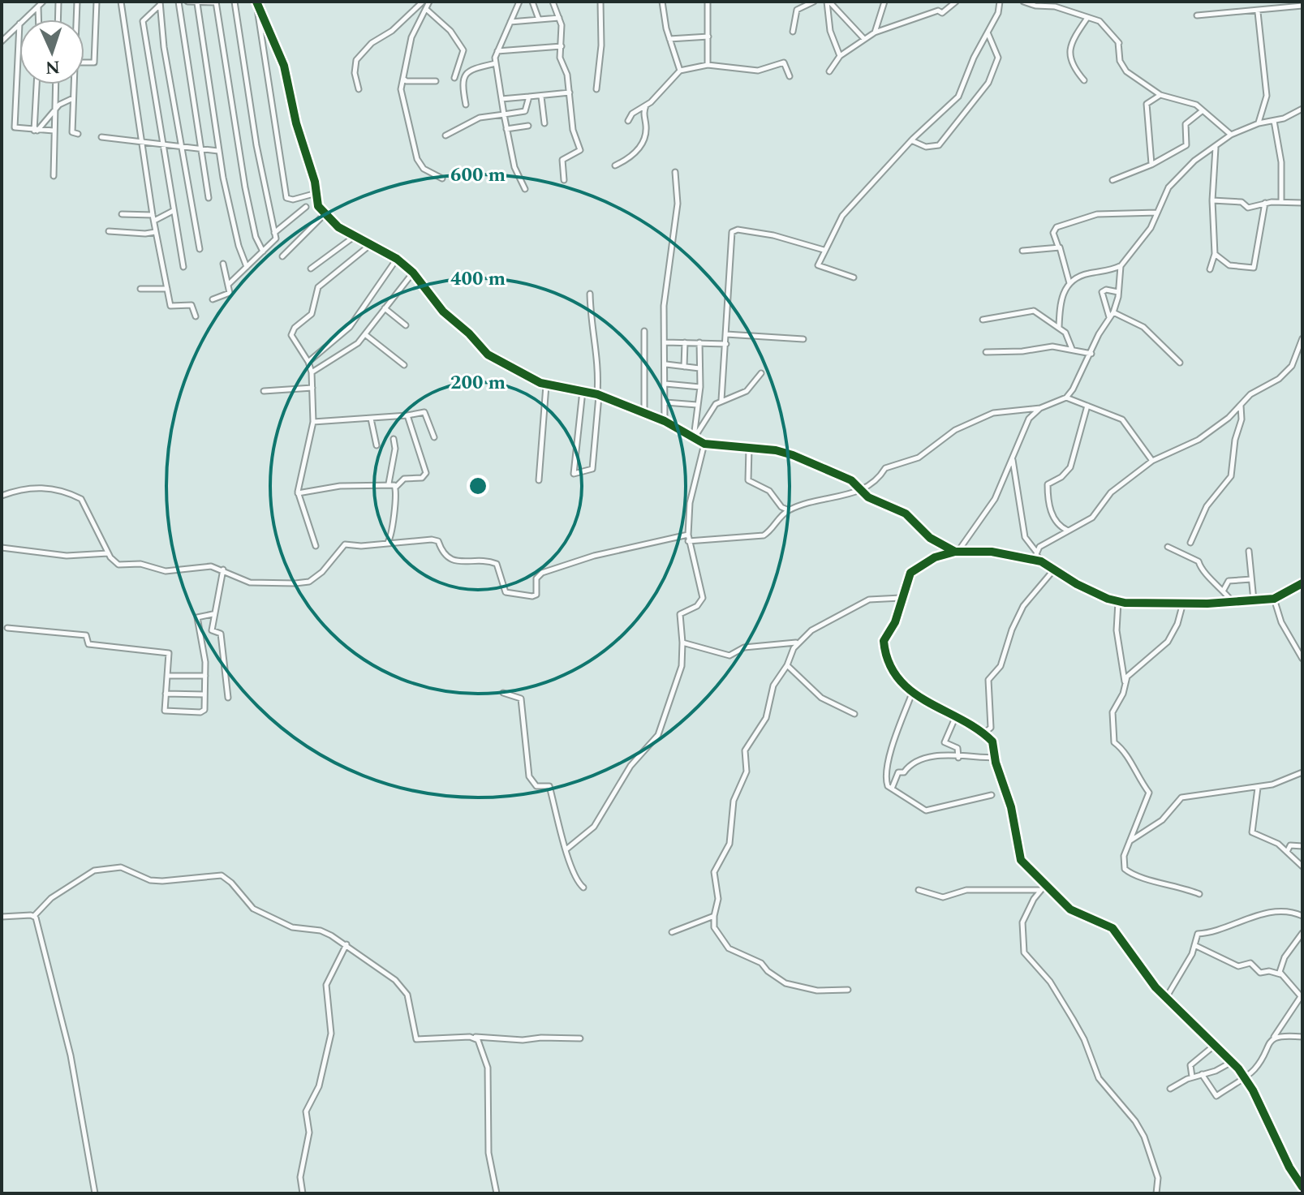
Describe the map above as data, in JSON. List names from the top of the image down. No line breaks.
{"north":"bottom","rings":["600 m","400 m","200 m"]}
